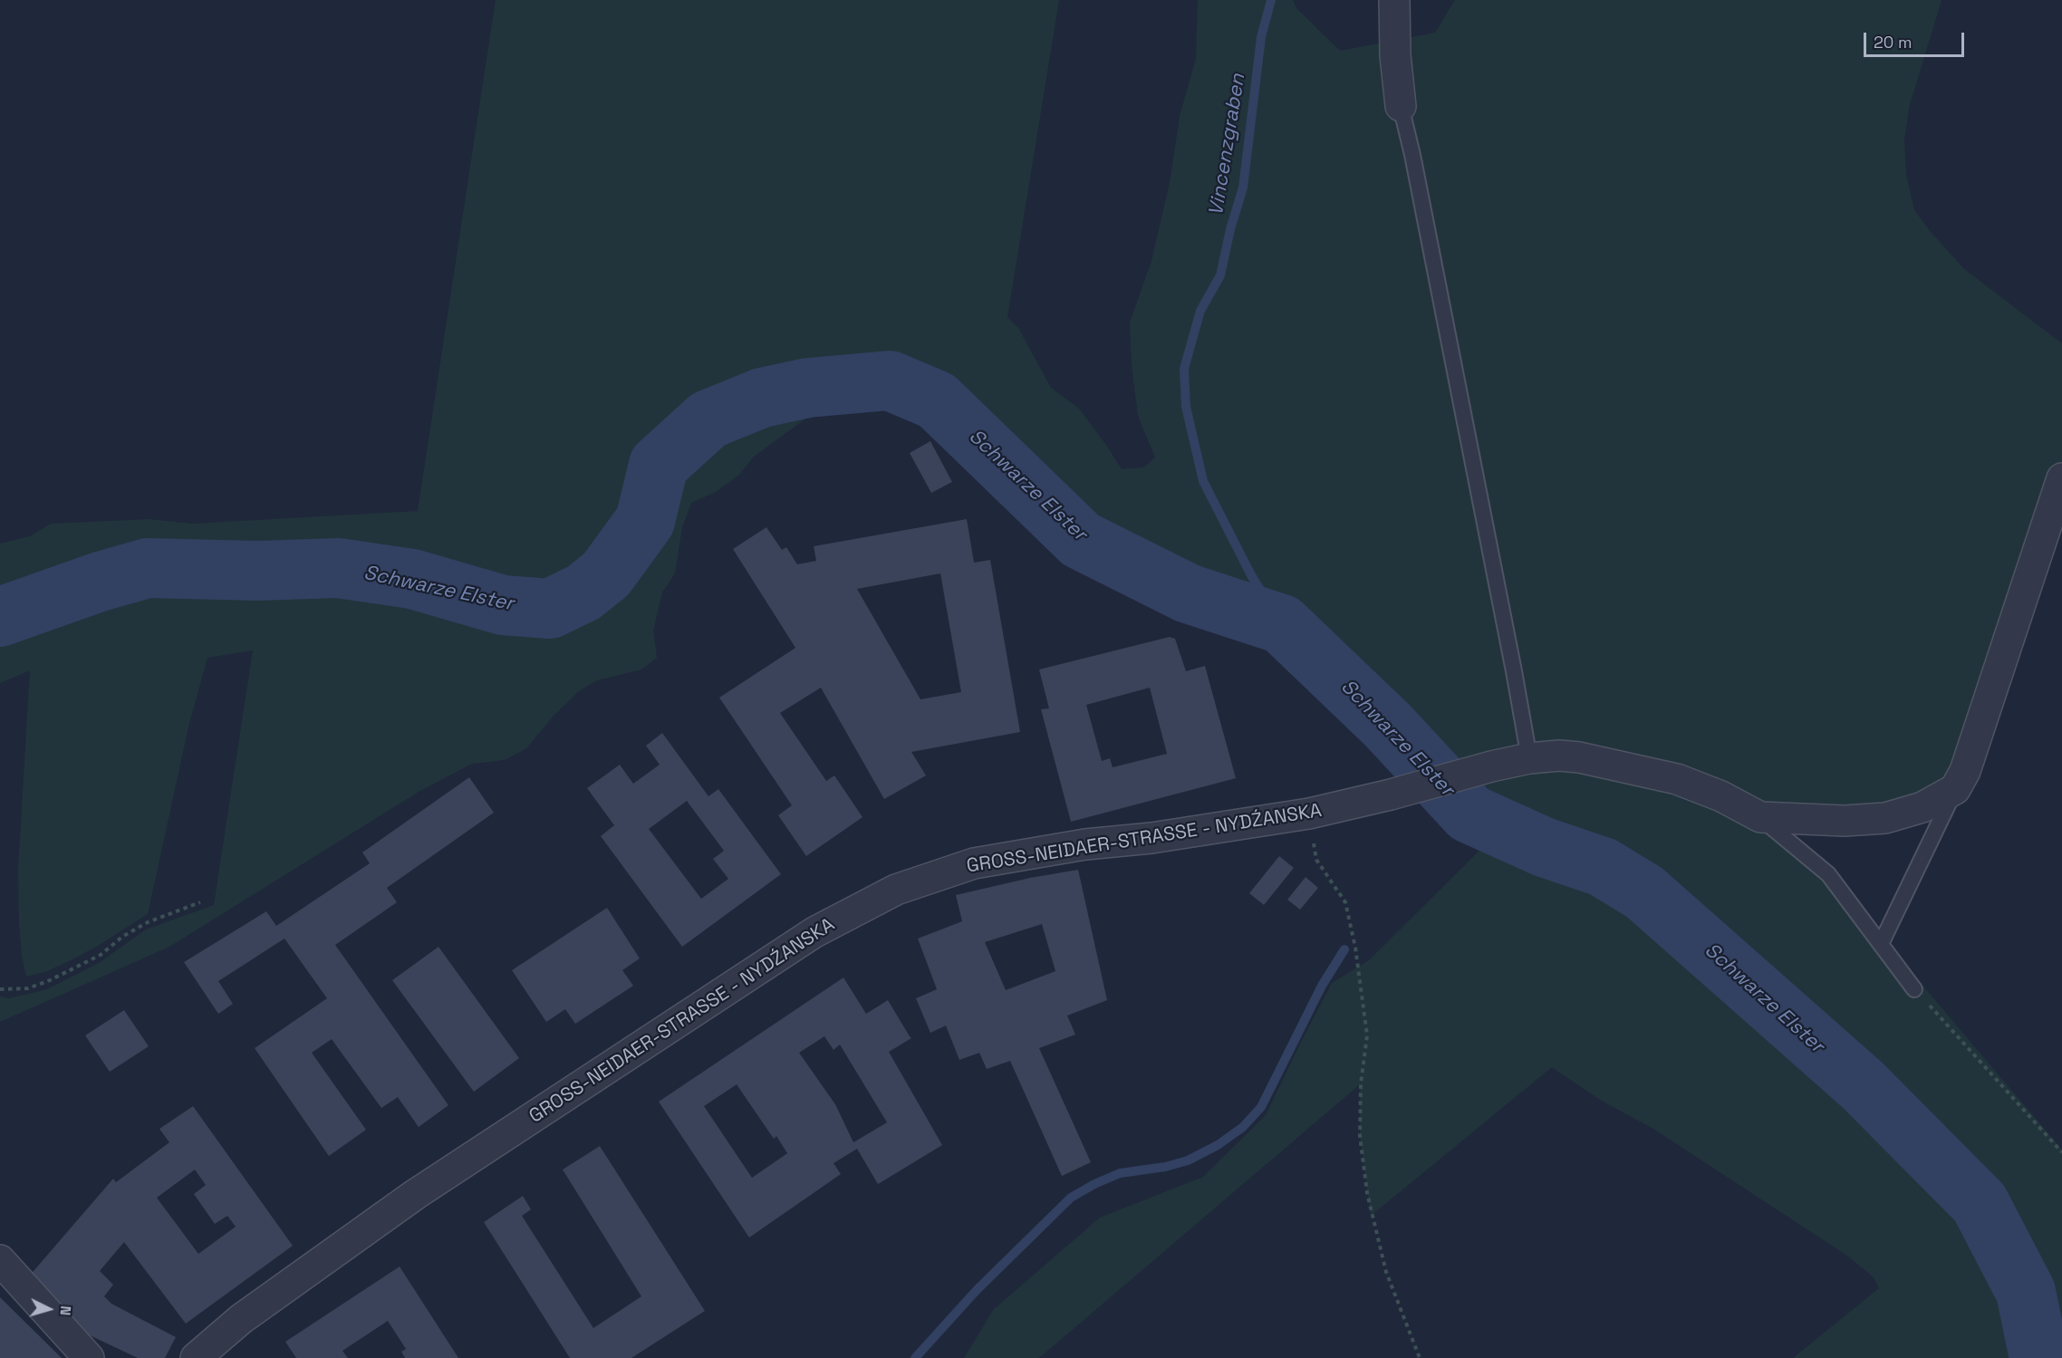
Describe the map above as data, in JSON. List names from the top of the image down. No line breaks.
{"streets":{"street":["GROSS-NEIDAER-STRASSE - NYDŹANSKA"]},"water":["Vincenzgraben","Schwarze Elster"],"scale_bar":"20 m","north":"right"}
